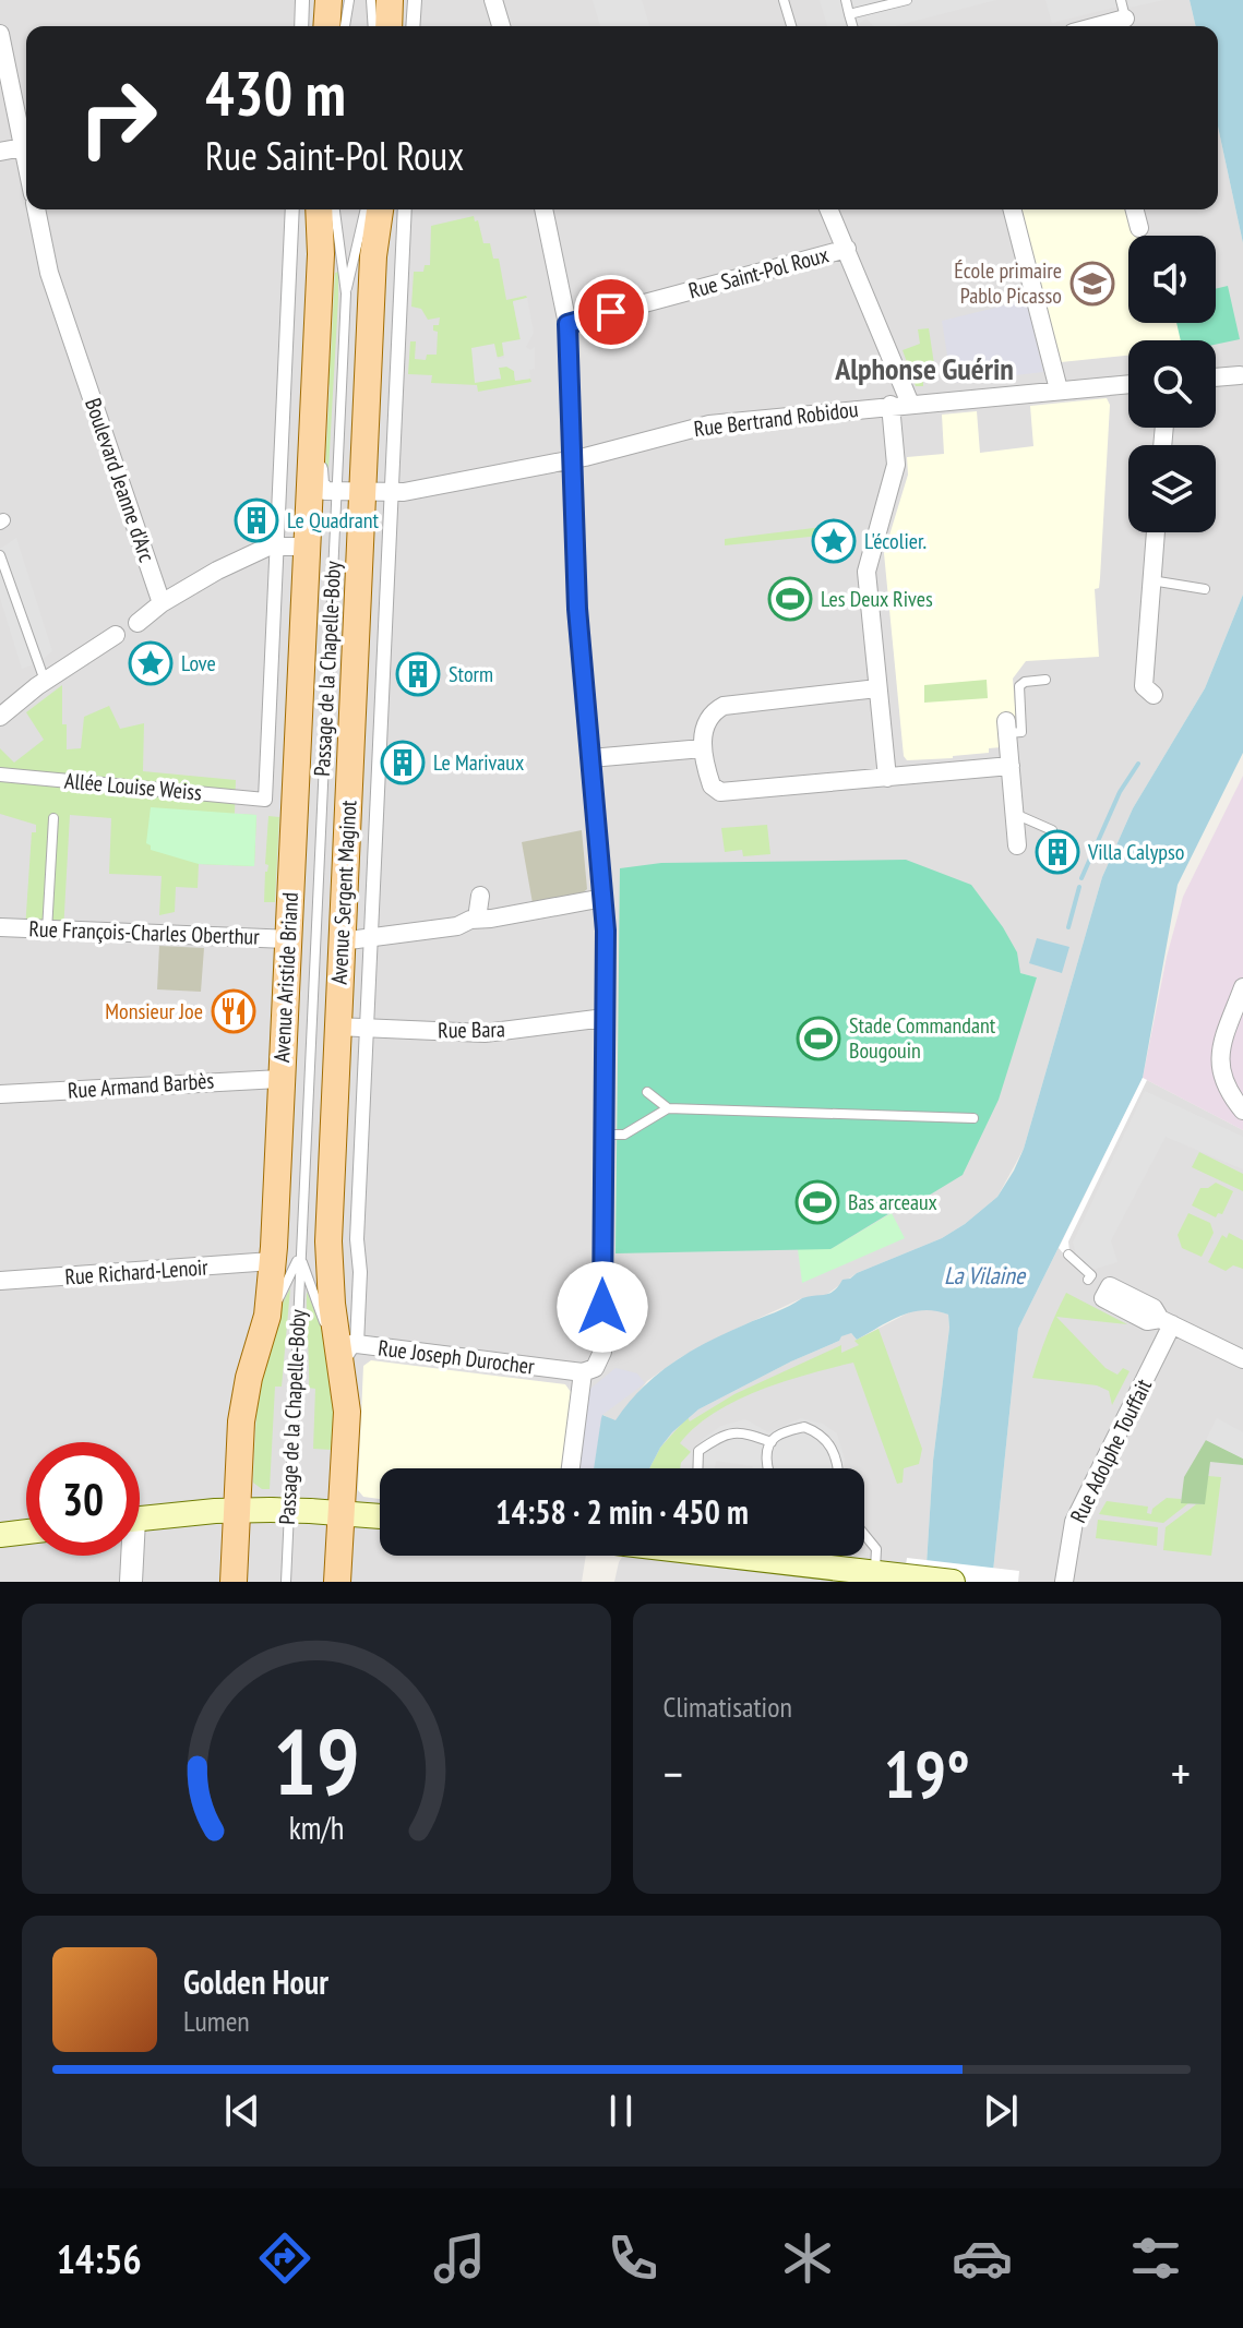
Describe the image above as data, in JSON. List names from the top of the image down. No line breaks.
{"streets":{"main road":["Avenue Sergent Maginot","Avenue Aristide Briand"],"street":["Rue Saint-Pol Roux","Rue Bertrand Robidou","Boulevard Jeanne d'Arc","Allée Louise Weiss","Rue François-Charles Oberthur","Rue Bara","Rue Armand Barbès","Rue Richard-Lenoir","Rue Joseph Durocher","Rue Adolphe Touffait"],"lane":["Passage de la Chapelle-Boby"]},"crossings":[["Rue Bertrand Robidou","Passage de la Chapelle-Boby"],["Rue Bertrand Robidou","Avenue Sergent Maginot"],["Rue Bertrand Robidou","Avenue Aristide Briand"],["Passage de la Chapelle-Boby","Avenue Sergent Maginot"],["Passage de la Chapelle-Boby","Avenue Aristide Briand"],["Passage de la Chapelle-Boby","Rue Joseph Durocher"],["Avenue Sergent Maginot","Avenue Aristide Briand"],["Avenue Sergent Maginot","Rue Bara"],["Avenue Sergent Maginot","Rue Joseph Durocher"],["Rue François-Charles Oberthur","Avenue Aristide Briand"],["Avenue Aristide Briand","Rue Armand Barbès"],["Avenue Aristide Briand","Rue Richard-Lenoir"]],"districts":["Alphonse Guérin"],"water":["La Vilaine"],"places":{"school or university":["École primaire Pablo Picasso"],"building":["Le Quadrant","Storm","Le Marivaux","Villa Calypso"],"place":["L'écolier.","Love"],"sports":["Les Deux Rives","Stade Commandant Bougouin","Bas arceaux"],"restaurant":["Monsieur Joe"]},"page":{"turn":["430 m","Rue Saint-Pol Roux"],"limit":"30","trip":"14:58 · 2 min · 450 m","tile":"Climatisation","heat":["−","19°","+"],"song":["Golden Hour","Lumen"],"tabs":"14:56","gauge":["19","km/h"]}}
